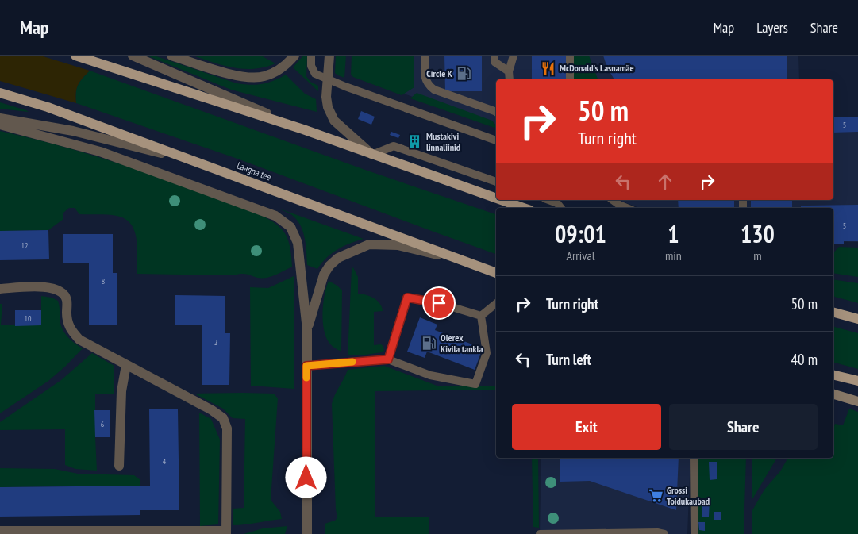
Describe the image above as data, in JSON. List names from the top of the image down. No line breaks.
{"streets":{"main road":["Laagna tee"]},"places":{"restaurant":["McDonald's Lasnamäe"],"fuel station":["Circle K","Olerex Kivila tankla"],"building":["Mustakivi linnaliinid"],"supermarket":["Grossi Toidukaubad"]},"house_numbers":["5","5","12","8","10","2","6","4"],"page":{"header":"Map","nav":["Map","Layers","Share"],"turn":["50 m","Turn right"],"eta":["09:01","Arrival","1","min","130","m"],"list":[{"name":"Turn right","value":"50 m"},{"name":"Turn left","value":"40 m"}],"buttons":["Exit","Share"]}}
